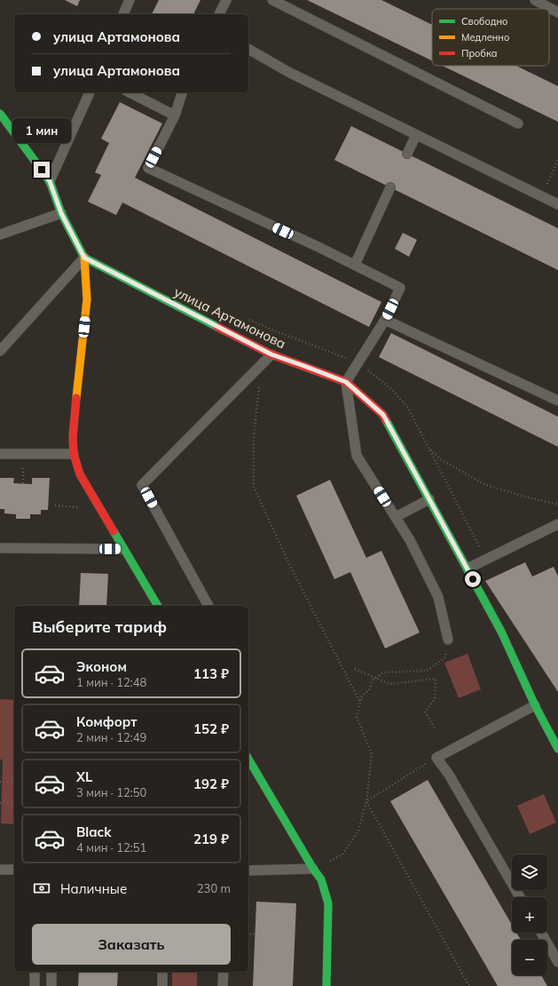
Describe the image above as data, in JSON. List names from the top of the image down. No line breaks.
{"streets":{"street":["улица Артамонова"]},"legend":["Свободно","Медленно","Пробка"],"page":{"banner":["улица Артамонова","улица Артамонова"],"bubble":"1 мин","heading":"Выберите тариф","list":[{"name":"Эконом","note":"1 мин · 12:48","value":"113 ₽"},{"name":"Комфорт","note":"2 мин · 12:49","value":"152 ₽"},{"name":"XL","note":"3 мин · 12:50","value":"192 ₽"},{"name":"Black","note":"4 мин · 12:51","value":"219 ₽"}],"map_buttons":["+","−"],"pay":["Наличные","230 m"],"buttons":"Заказать"}}
